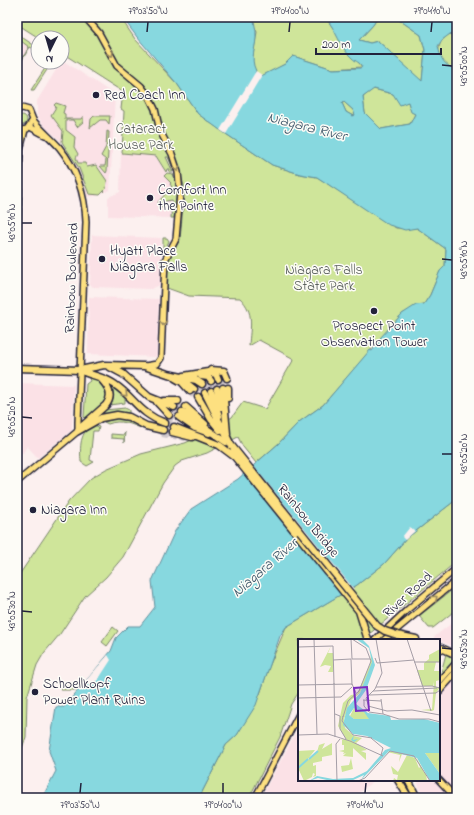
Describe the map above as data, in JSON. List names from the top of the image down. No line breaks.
{"streets":{"highway":["Rainbow Bridge"],"main road":["Rainbow Boulevard","River Road"]},"water":["Niagara River"],"parks":["Cataract House Park","Niagara Falls State Park"],"places":["Red Coach Inn","Comfort Inn the Pointe","Hyatt Place Niagara Falls","Prospect Point Observation Tower","Niagara Inn","Schoellkopf Power Plant Ruins"],"scale_bar":"200 m","north":"bottom","coordinates":["79°03'50\"W","79°04'00\"W","79°04'10\"W","43°05'00\"N","43°05'10\"N","43°05'20\"N","43°05'30\"N"]}
